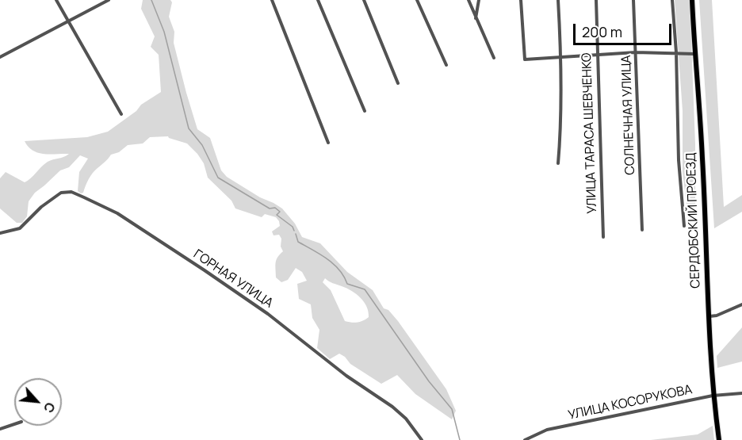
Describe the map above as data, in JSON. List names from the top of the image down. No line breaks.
{"streets":{"main road":["СЕРДОБСКИЙ ПРОЕЗД"],"street":["СОЛНЕЧНАЯ УЛИЦА","УЛИЦА ТАРАСА ШЕВЧЕНКО","ГОРНАЯ УЛИЦА","УЛИЦА КОСОРУКОВА"]},"crossings":[["СЕРДОБСКИЙ ПРОЕЗД","УЛИЦА КОСОРУКОВА"]],"scale_bar":"200 m","north":"bottom right"}
